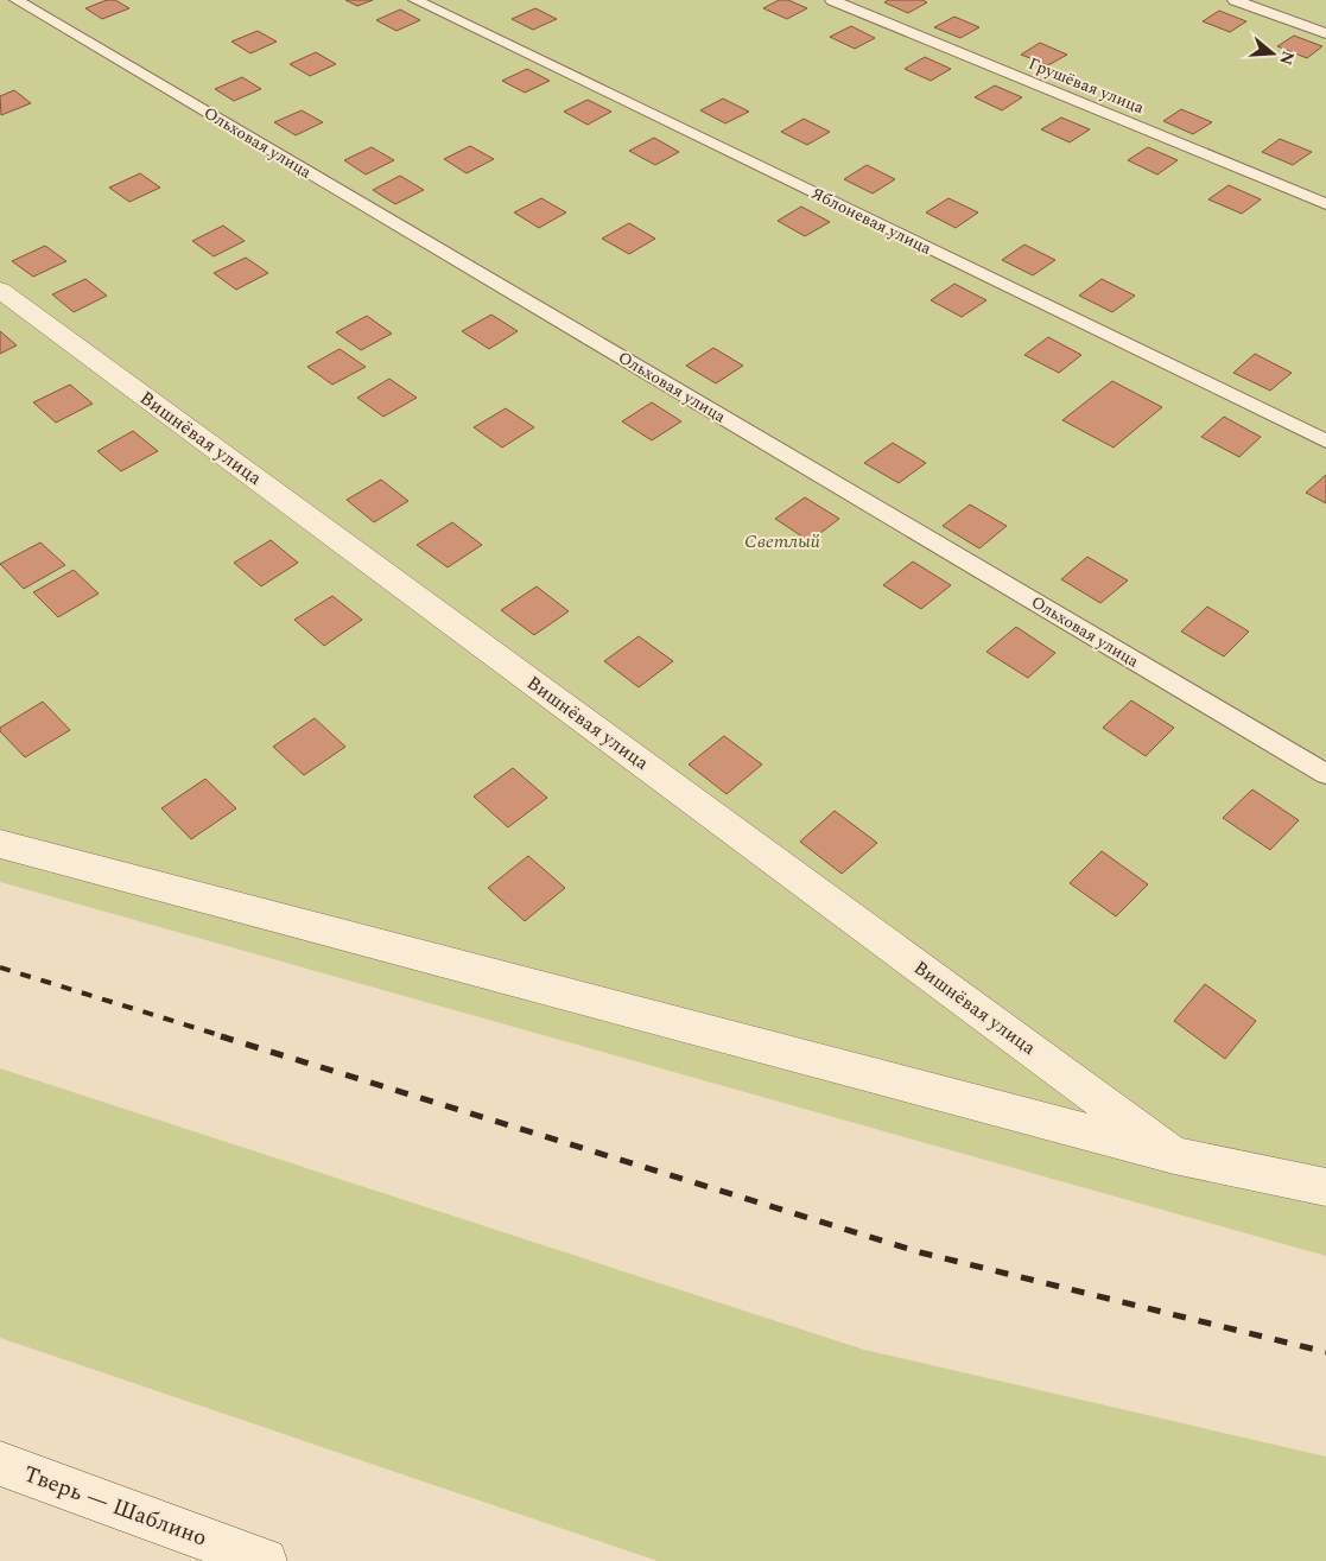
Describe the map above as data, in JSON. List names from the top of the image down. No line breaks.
{"streets":{"street":["Вишнёвая улица","Тверь — Шаблино"],"lane":["Грушёвая улица","Ольховая улица","Яблоневая улица"]},"parks":["Светлый"],"north":"right"}
